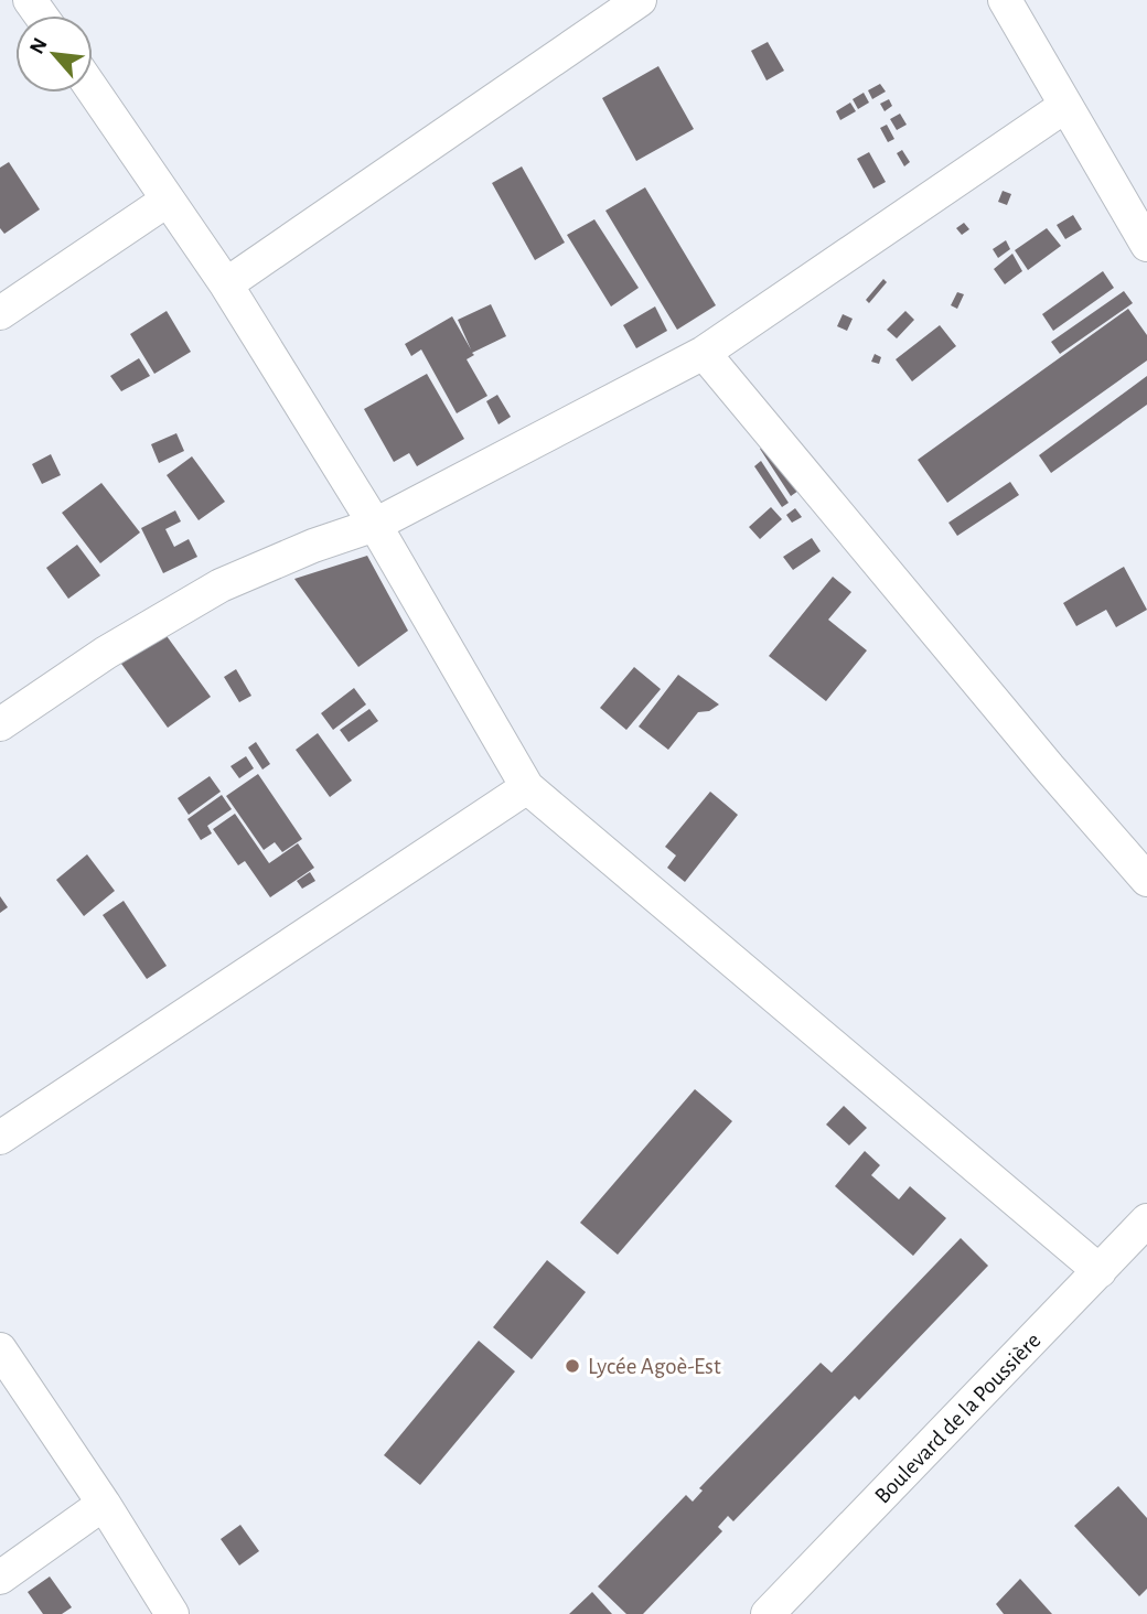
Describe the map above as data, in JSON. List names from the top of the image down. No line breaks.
{"streets":{"street":["Boulevard de la Poussière"]},"places":["Lycée Agoè-Est"],"north":"top left"}
